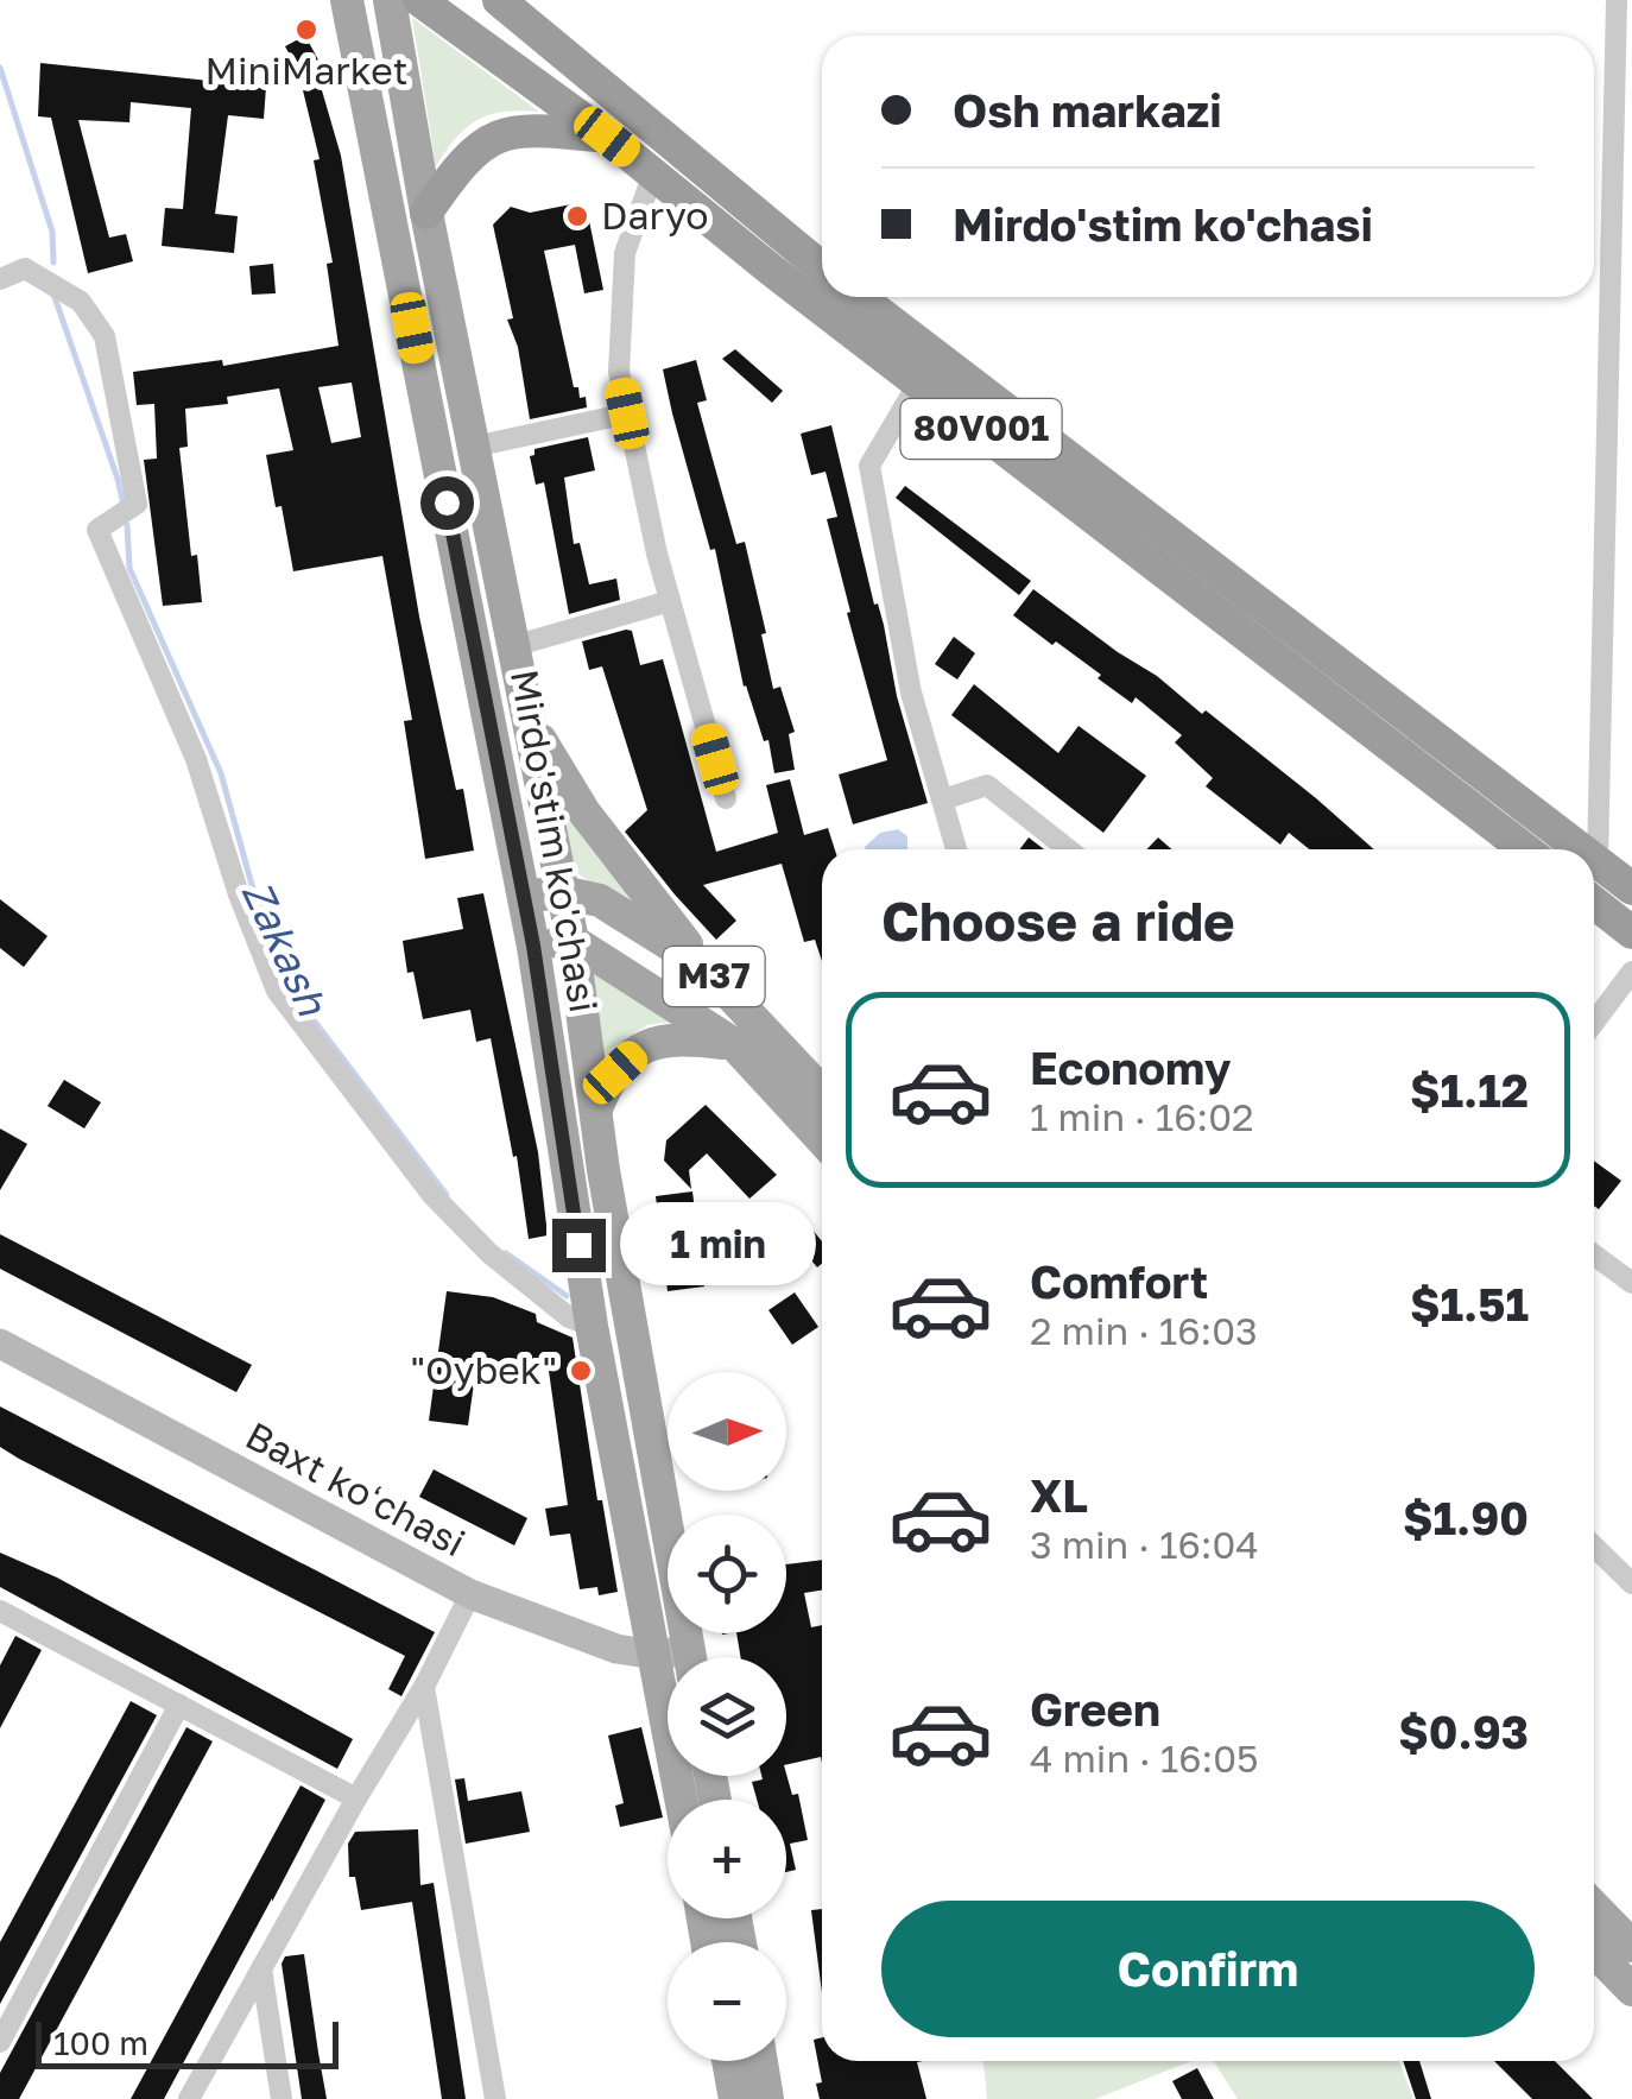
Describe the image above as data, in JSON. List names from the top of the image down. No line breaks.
{"streets":{"highway":["80V001"],"main road":["Mirdo'stim ko'chasi","M37","Baxt koʻchasi"]},"crossings":[["Mirdo'stim ko'chasi","M37"],["Mirdo'stim ko'chasi","Baxt koʻchasi"]],"water":["Zakash"],"places":["MiniMarket","Daryo","\"Oybek\""],"scale_bar":"100 m","north":"right","page":{"banner":["Osh markazi","Mirdo'stim ko'chasi"],"heading":"Choose a ride","list":[{"name":"Economy","note":"1 min · 16:02","value":"$1.12"},{"name":"Comfort","note":"2 min · 16:03","value":"$1.51"},{"name":"XL","note":"3 min · 16:04","value":"$1.90"},{"name":"Green","note":"4 min · 16:05","value":"$0.93"}],"bubble":"1 min","map_buttons":["+","−"],"buttons":"Confirm","scale":"100 m"}}
